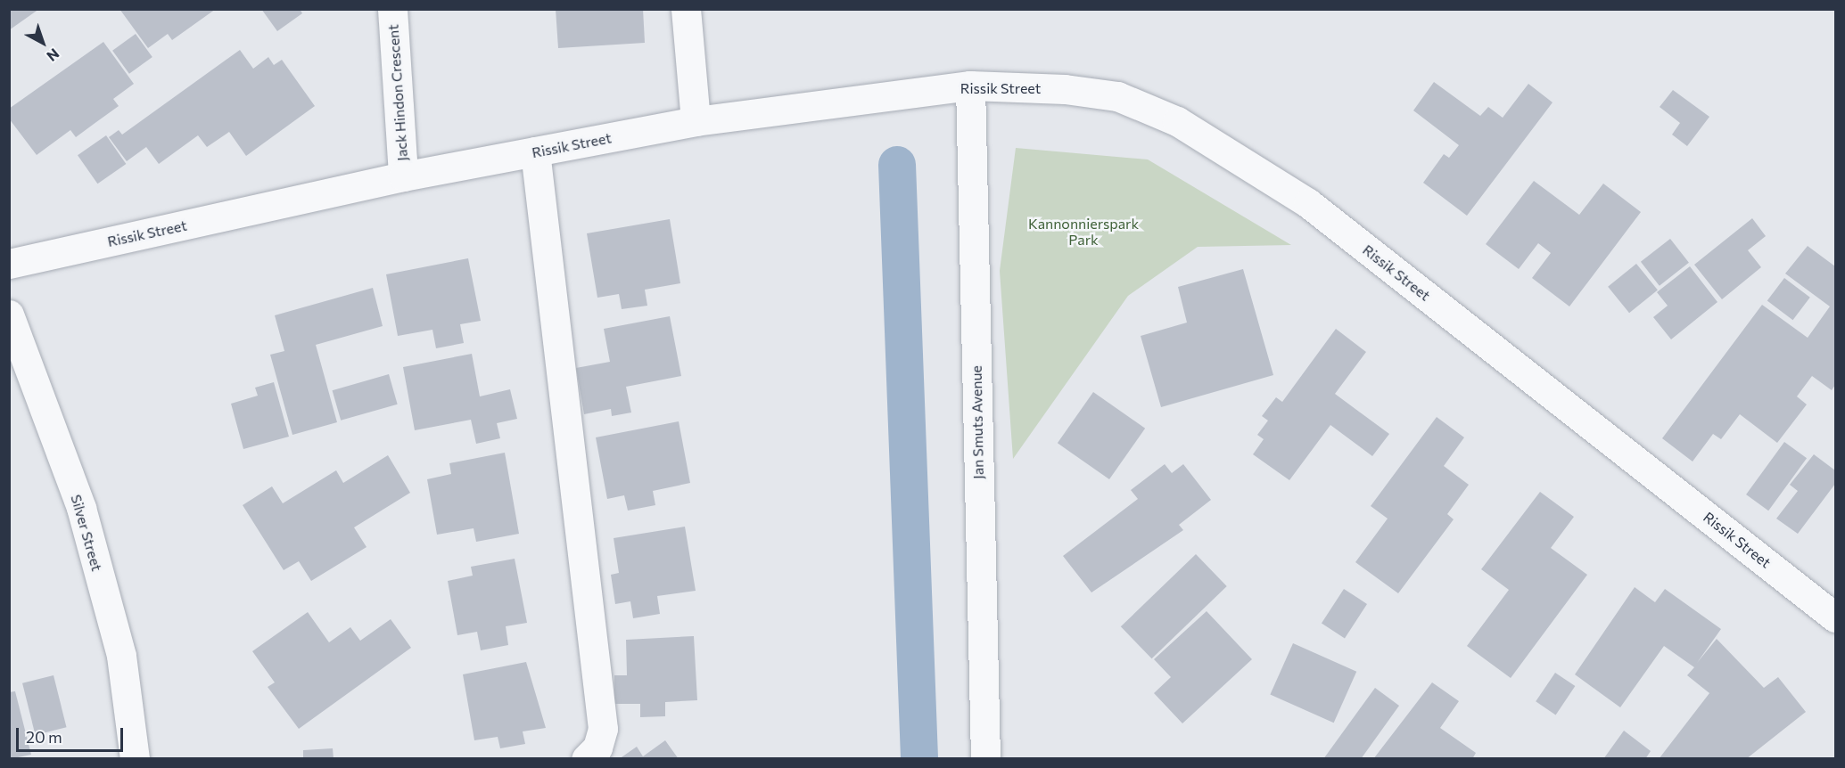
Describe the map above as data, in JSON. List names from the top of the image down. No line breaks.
{"streets":{"street":["Rissik Street","Jack Hindon Crescent","Jan Smuts Avenue","Silver Street"]},"crossings":[["Rissik Street","Jack Hindon Crescent"],["Rissik Street","Jan Smuts Avenue"]],"parks":["Kannonnierspark Park"],"scale_bar":"20 m","north":"bottom right"}
